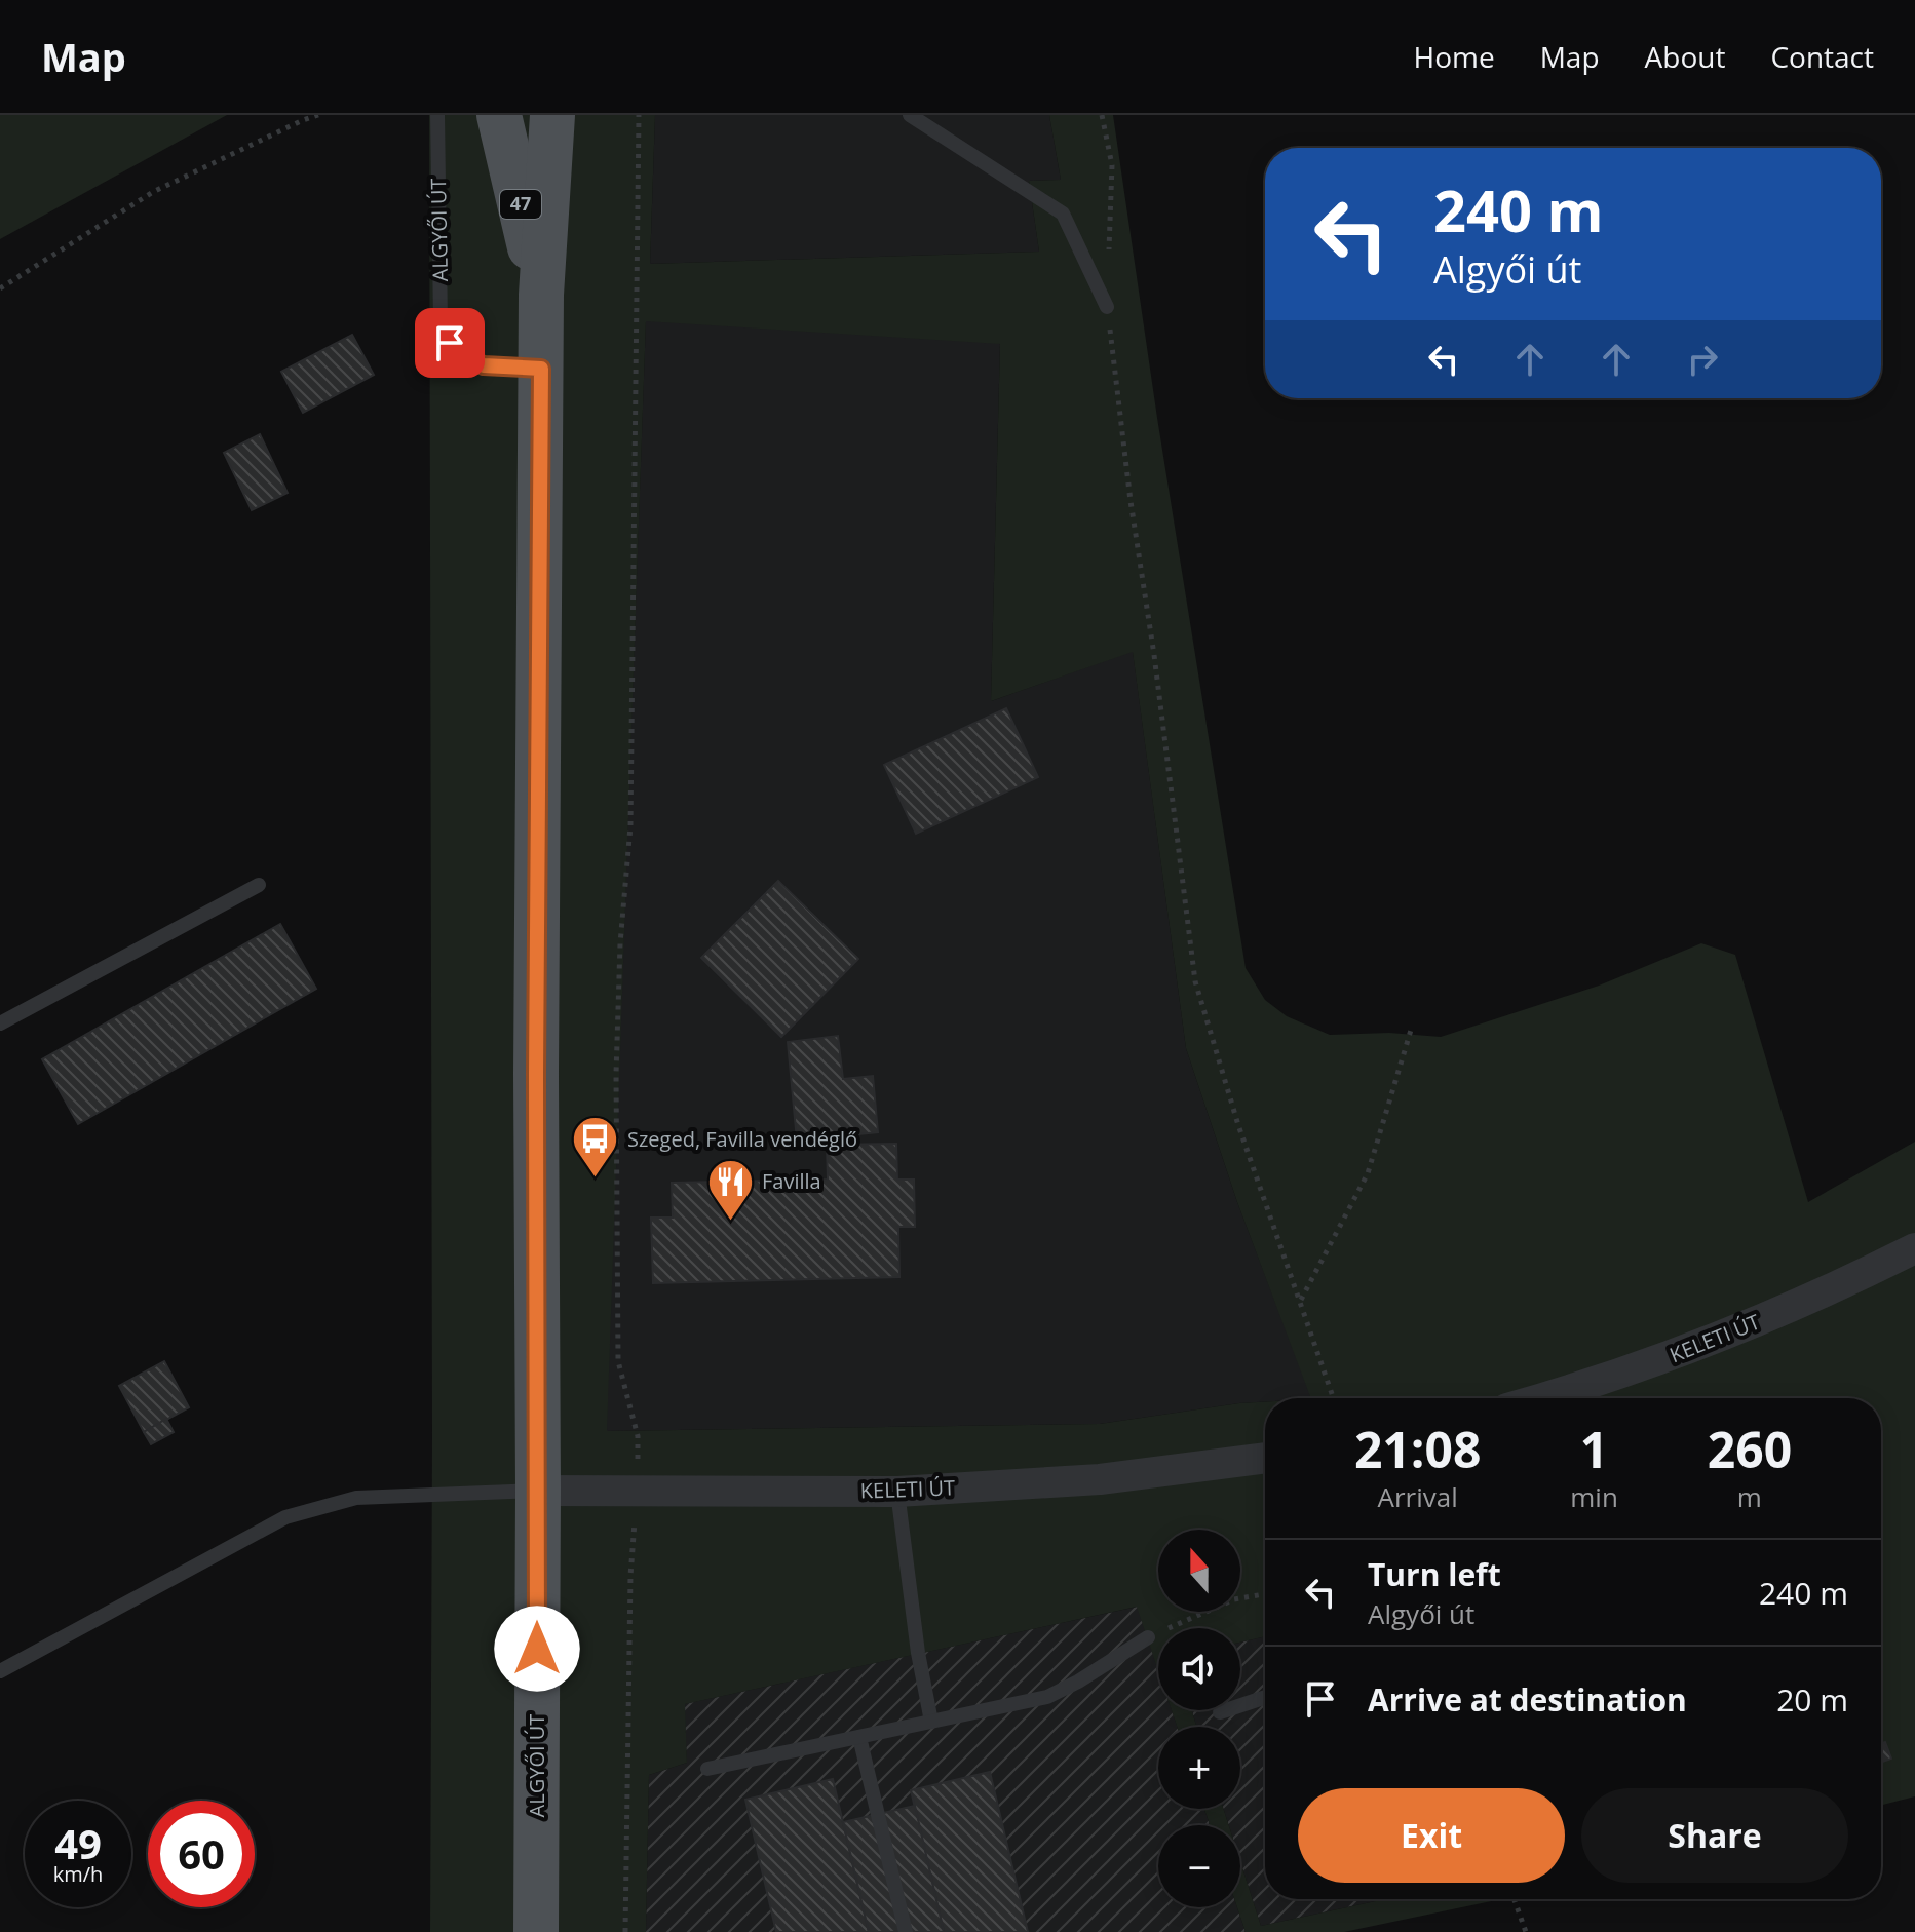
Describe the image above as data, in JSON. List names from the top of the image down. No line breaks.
{"streets":{"main road":["47","ALGYŐI ÚT"],"street":["KELETI ÚT"]},"crossings":[["47","ALGYŐI ÚT"],["ALGYŐI ÚT","KELETI ÚT"]],"places":{"bus stop":["Szeged, Favilla vendéglő"],"restaurant":["Favilla"]},"north":"top","page":{"header":"Map","nav":["Home","Map","About","Contact"],"turn":["240 m","Algyői út"],"eta":["21:08","Arrival","1","min","260","m"],"map_buttons":["+","−"],"list":[{"name":"Turn left","note":"Algyői út","value":"240 m"},{"name":"Arrive at destination","value":"20 m"}],"buttons":["Exit","Share"],"speed":"49 km/h","limit":"60"}}
